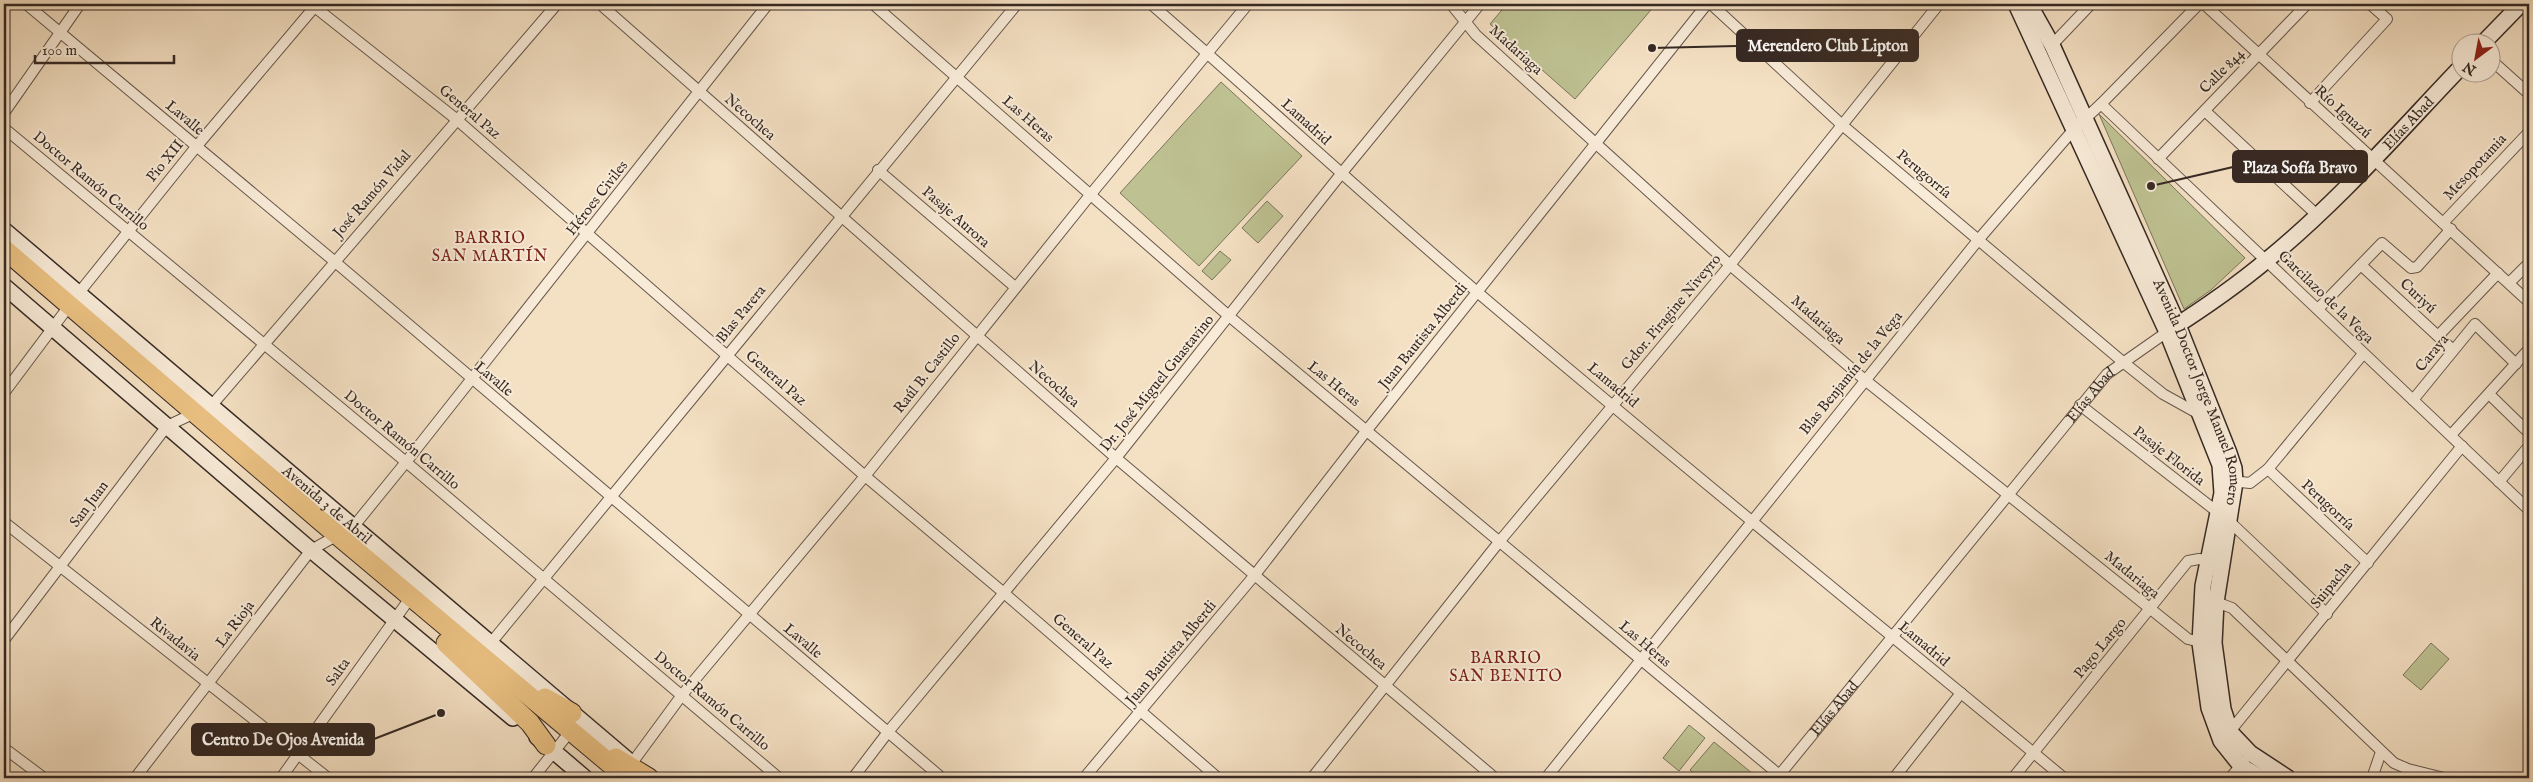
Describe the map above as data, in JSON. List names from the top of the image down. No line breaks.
{"streets":{"highway":["Avenida 3 de Abril"],"main road":["Elías Abad","Avenida Doctor Jorge Manuel Romero"],"street":["Madariaga","Calle 844","General Paz","Río Iguazú","Necochea","Lavalle","Las Heras","Lamadrid","Pio XII","Mesopotamia","Perugorría","Doctor Ramón Carrillo","José Ramón Vidal","Héroes Civiles","Pasaje Aurora","Curiyú","Garcilazo de la Vega","Gdor. Piragine Niveyro","Blas Parera","Juan Bautista Alberdi","Caraya","Raúl B. Castillo","Blas Benjamín de la Vega","Dr. José Miguel Guastavino","Pasaje Florida","San Juan","Suipacha","La Rioja","Rivadavia","Pago Largo","Salta"]},"crossings":[["Madariaga","Elías Abad"],["Madariaga","Gdor. Piragine Niveyro"],["Madariaga","Juan Bautista Alberdi"],["Madariaga","Blas Benjamín de la Vega"],["Madariaga","Dr. José Miguel Guastavino"],["Madariaga","Avenida Doctor Jorge Manuel Romero"],["Madariaga","Pago Largo"],["Calle 844","Río Iguazú"],["Calle 844","Garcilazo de la Vega"],["General Paz","Pio XII"],["General Paz","José Ramón Vidal"],["General Paz","Héroes Civiles"],["General Paz","Blas Parera"],["General Paz","Juan Bautista Alberdi"],["General Paz","Raúl B. Castillo"],["General Paz","Dr. José Miguel Guastavino"],["Río Iguazú","Elías Abad"],["Río Iguazú","Mesopotamia"],["Necochea","Héroes Civiles"],["Necochea","Gdor. Piragine Niveyro"],["Necochea","Blas Parera"],["Necochea","Juan Bautista Alberdi"],["Necochea","Raúl B. Castillo"],["Necochea","Dr. José Miguel Guastavino"],["Lavalle","Pio XII"],["Lavalle","José Ramón Vidal"],["Lavalle","Héroes Civiles"],["Lavalle","Blas Parera"],["Lavalle","Raúl B. Castillo"],["Lavalle","Dr. José Miguel Guastavino"],["Las Heras","Elías Abad"],["Las Heras","Gdor. Piragine Niveyro"],["Las Heras","Blas Parera"],["Las Heras","Juan Bautista Alberdi"],["Las Heras","Raúl B. Castillo"],["Las Heras","Blas Benjamín de la Vega"],["Las Heras","Dr. José Miguel Guastavino"],["Lamadrid","Elías Abad"],["Lamadrid","Gdor. Piragine Niveyro"],["Lamadrid","Juan Bautista Alberdi"],["Lamadrid","Raúl B. Castillo"],["Lamadrid","Blas Benjamín de la Vega"],["Lamadrid","Dr. José Miguel Guastavino"],["Lamadrid","Pago Largo"],["Elías Abad","Perugorría"],["Elías Abad","Garcilazo de la Vega"],["Elías Abad","Avenida Doctor Jorge Manuel Romero"],["Elías Abad","Pasaje Florida"],["Pio XII","Doctor Ramón Carrillo"],["Pio XII","Avenida 3 de Abril"],["Mesopotamia","Curiyú"],["Perugorría","Gdor. Piragine Niveyro"],["Perugorría","Juan Bautista Alberdi"],["Perugorría","Blas Benjamín de la Vega"],["Perugorría","Avenida Doctor Jorge Manuel Romero"],["Perugorría","Suipacha"],["Doctor Ramón Carrillo","José Ramón Vidal"],["Doctor Ramón Carrillo","Héroes Civiles"],["Doctor Ramón Carrillo","Blas Parera"],["Doctor Ramón Carrillo","Raúl B. Castillo"],["José Ramón Vidal","San Juan"],["José Ramón Vidal","Avenida 3 de Abril"],["Héroes Civiles","Avenida 3 de Abril"],["Héroes Civiles","La Rioja"],["Pasaje Aurora","Blas Parera"],["Pasaje Aurora","Raúl B. Castillo"],["Curiyú","Caraya"],["Garcilazo de la Vega","Caraya"],["Garcilazo de la Vega","Blas Benjamín de la Vega"],["Garcilazo de la Vega","Suipacha"],["Blas Parera","Avenida 3 de Abril"],["Raúl B. Castillo","Avenida 3 de Abril"],["Blas Benjamín de la Vega","Avenida Doctor Jorge Manuel Romero"],["Avenida Doctor Jorge Manuel Romero","Pasaje Florida"],["Avenida Doctor Jorge Manuel Romero","Suipacha"],["Avenida Doctor Jorge Manuel Romero","Pago Largo"],["Pasaje Florida","Suipacha"],["San Juan","Avenida 3 de Abril"],["San Juan","Rivadavia"],["Avenida 3 de Abril","La Rioja"],["Avenida 3 de Abril","Salta"],["La Rioja","Rivadavia"],["Rivadavia","Salta"]],"districts":["BARRIO SAN MARTÍN","BARRIO SAN BENITO"],"places":["Merendero Club Lipton","Plaza Sofía Bravo","Centro De Ojos Avenida"],"scale_bar":"100 m","north":"bottom left"}
